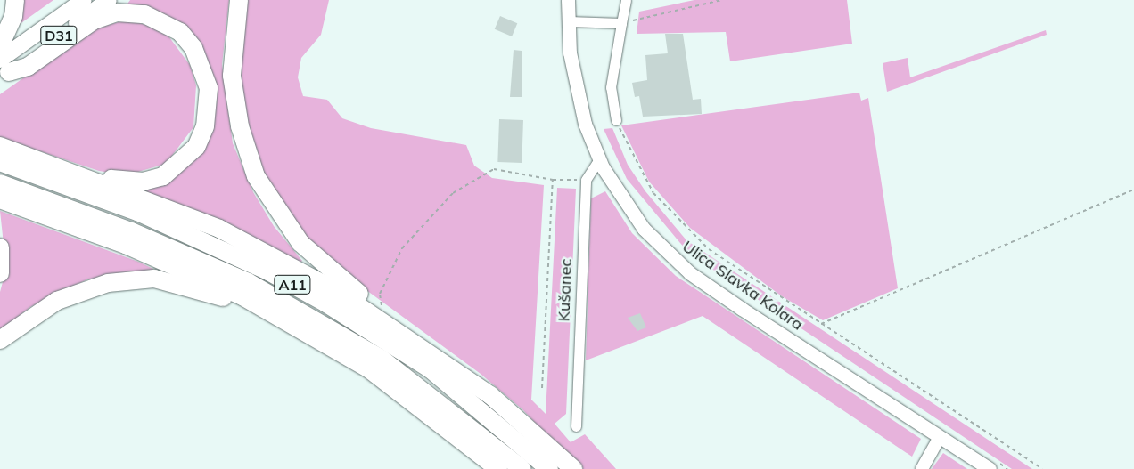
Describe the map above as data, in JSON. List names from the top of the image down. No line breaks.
{"streets":{"highway":["A11"],"main road":["D31","Ulica Slavka Kolara"],"street":["Kušanec"]}}
